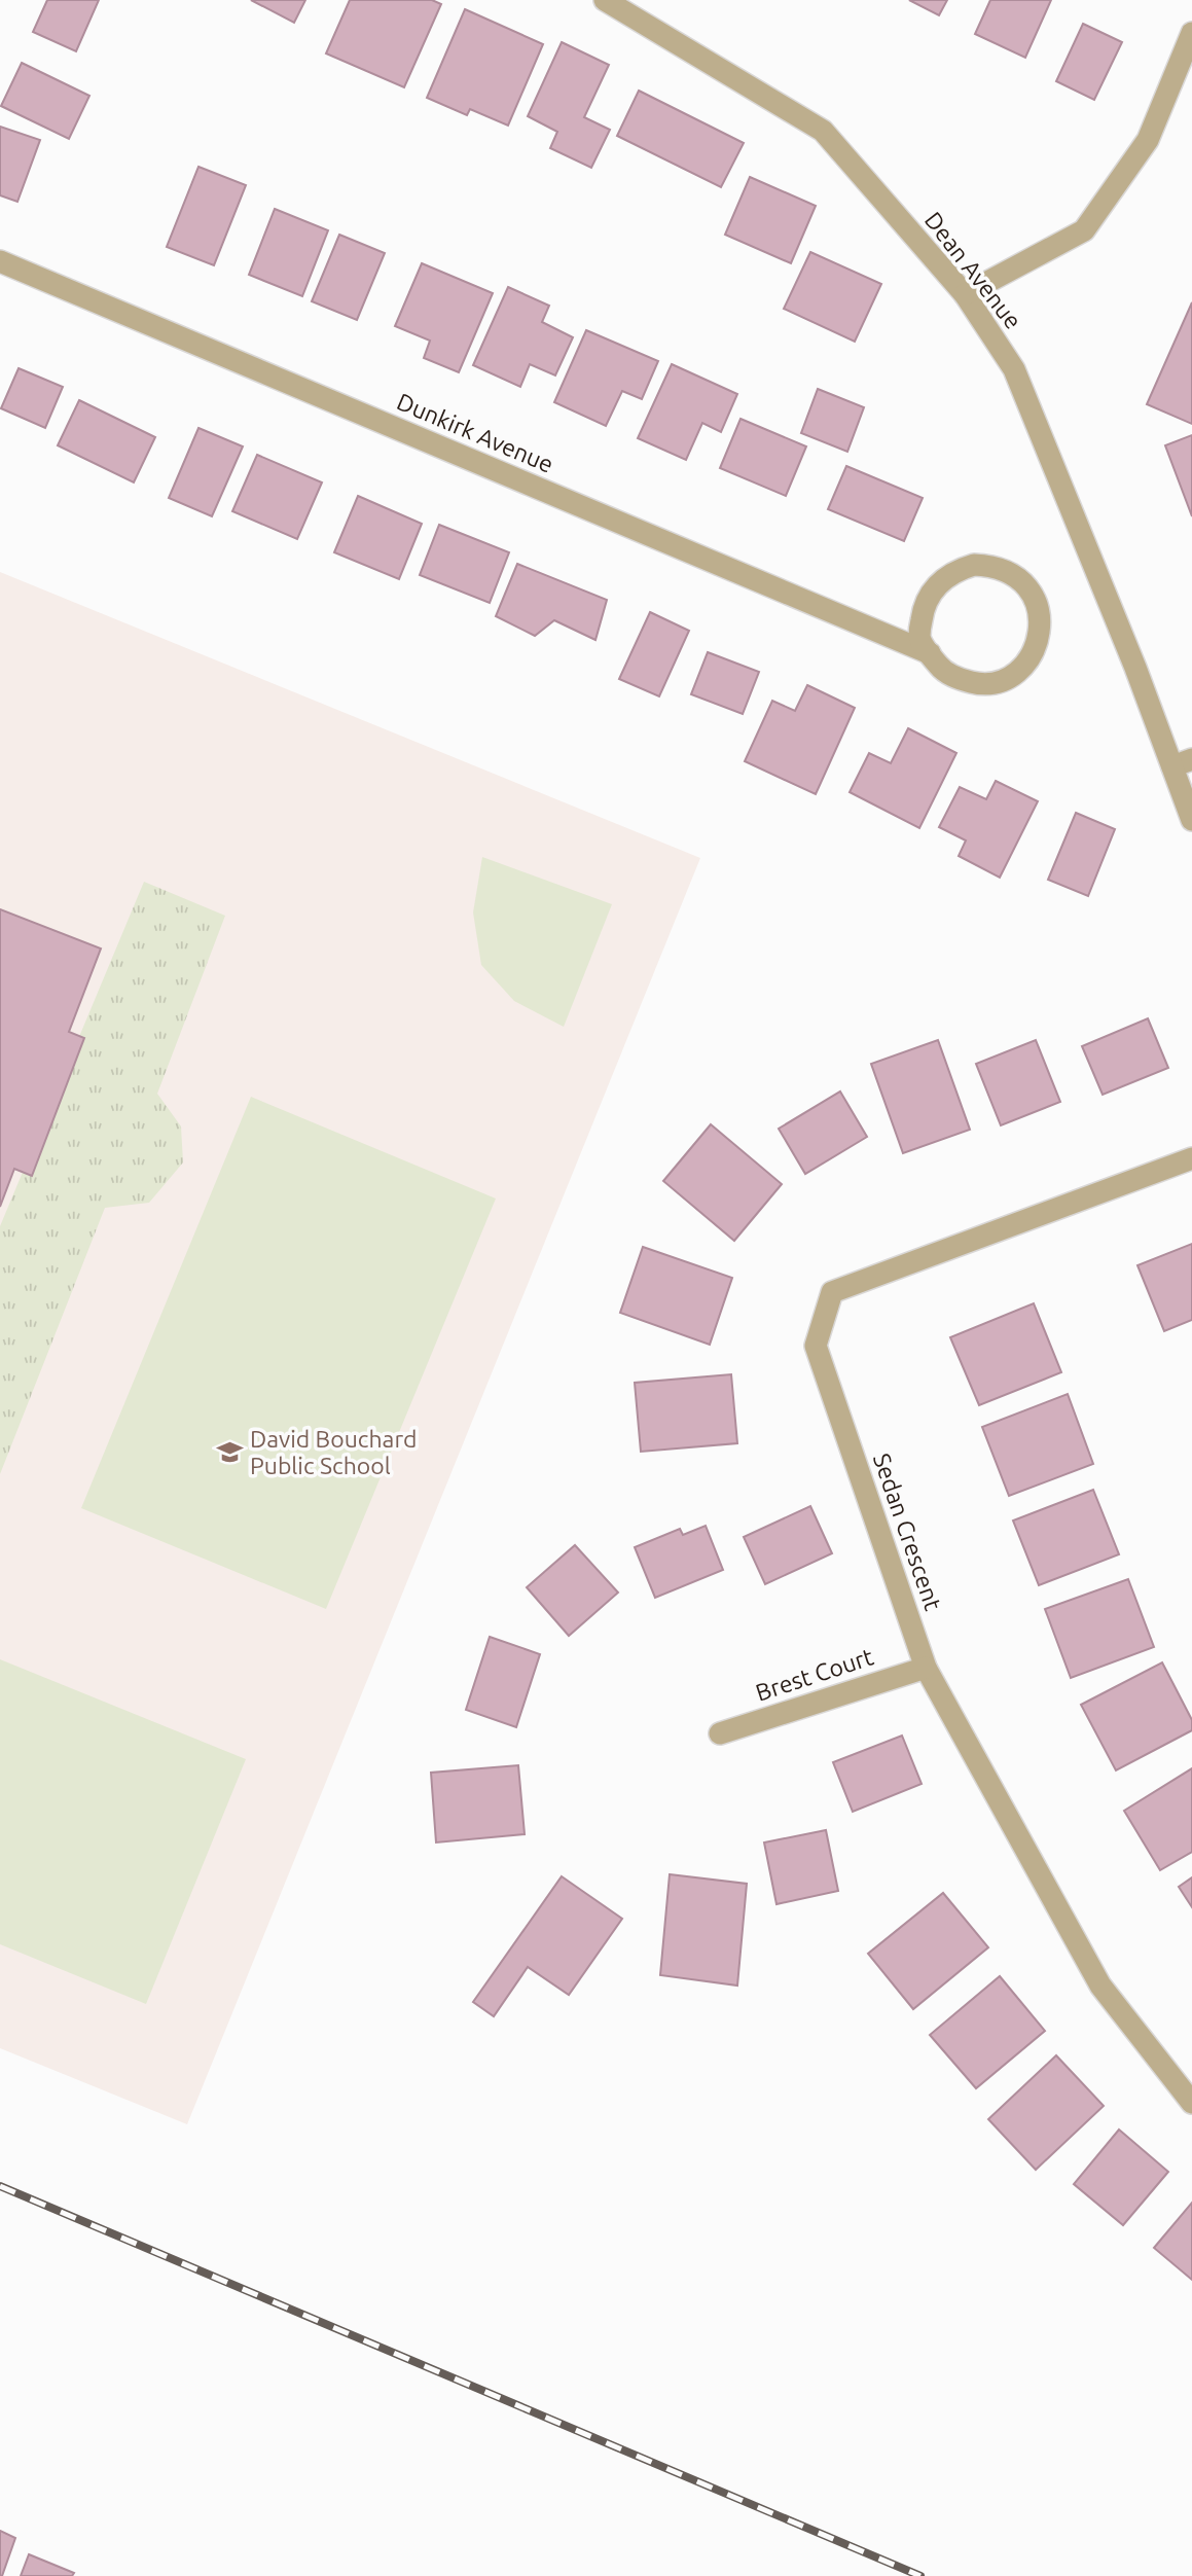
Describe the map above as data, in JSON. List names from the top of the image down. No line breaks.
{"streets":{"street":["Dean Avenue","Dunkirk Avenue","Sedan Crescent","Brest Court"]},"crossings":[["Sedan Crescent","Brest Court"]],"places":{"school or university":["David Bouchard Public School"]}}
